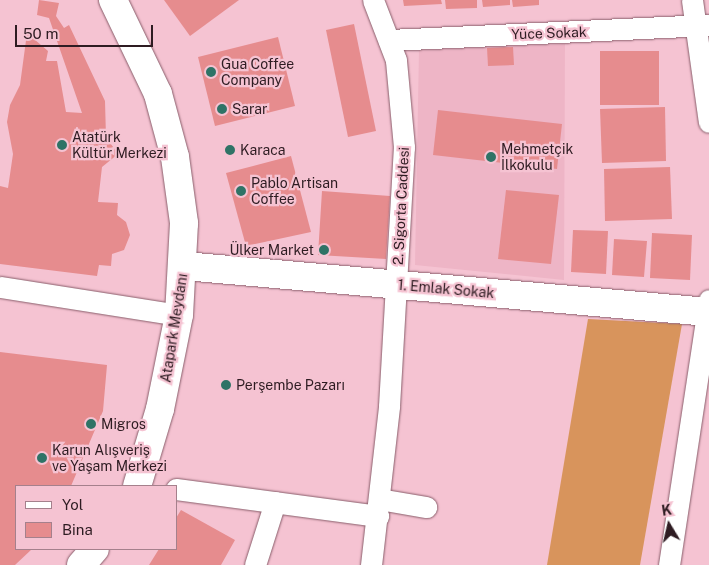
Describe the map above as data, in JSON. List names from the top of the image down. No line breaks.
{"streets":{"main road":["1. Emlak Sokak","Atapark Meydanı"],"street":["Yüce Sokak","2. Sigorta Caddesi"]},"crossings":[["Yüce Sokak","2. Sigorta Caddesi"],["2. Sigorta Caddesi","1. Emlak Sokak"],["1. Emlak Sokak","Atapark Meydanı"]],"places":["Gua Coffee Company","Sarar","Atatürk Kültür Merkezi","Karaca","Mehmetçik İlkokulu","Pablo Artisan Coffee","Ülker Market","Perşembe Pazarı","Migros","Karun Alışveriş ve Yaşam Merkezi"],"legend":["Yol","Bina"],"scale_bar":"50 m","north":"top"}
